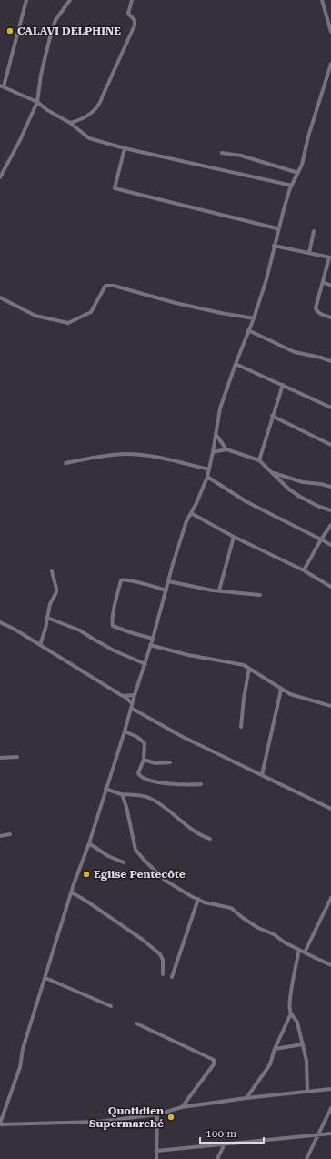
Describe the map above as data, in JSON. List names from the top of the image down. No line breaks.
{"places":["CALAVI DELPHINE","Eglise Pentecôte","Quotidien Supermarché"],"scale_bar":"100 m"}
